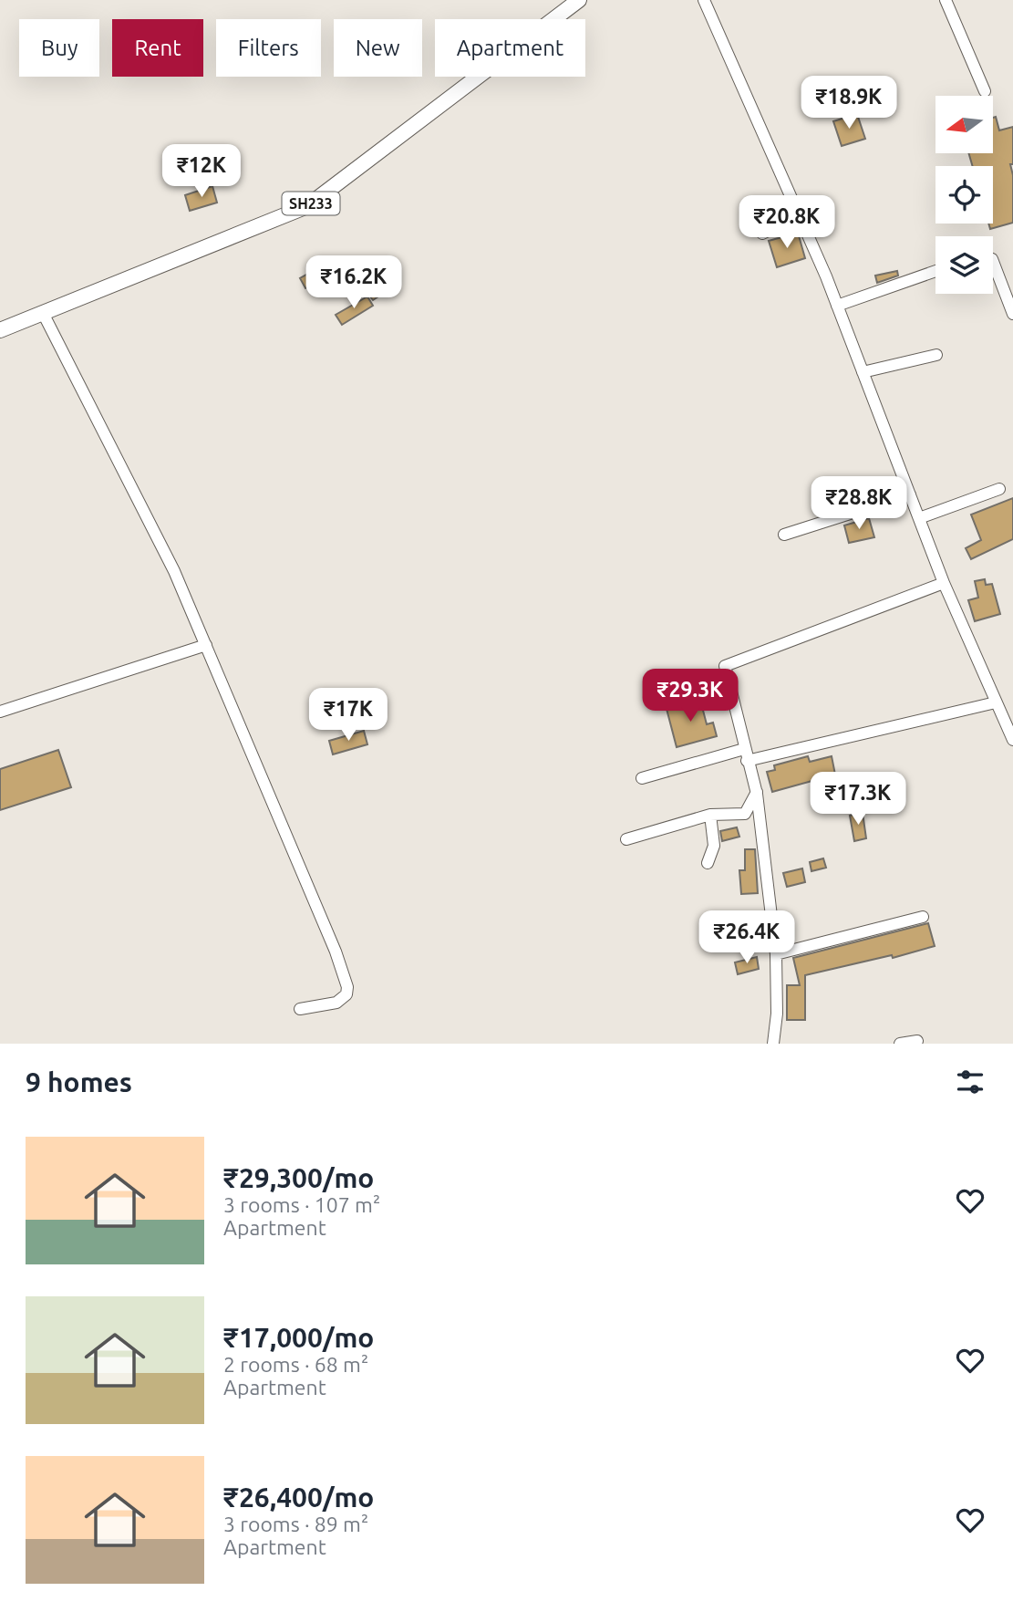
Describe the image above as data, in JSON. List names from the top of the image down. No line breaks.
{"streets":{"main road":["SH233"]},"north":"left","page":{"chip":["Buy","Rent","Filters","New","Apartment"],"price":["₹18.9K","₹12K","₹20.8K","₹16.2K","₹28.8K","₹29.3K","₹17K","₹17.3K","₹26.4K"],"heading":"9 homes","list":[{"name":"₹29,300/mo","note":"3 rooms · 107 m² · Apartment"},{"name":"₹17,000/mo","note":"2 rooms · 68 m² · Apartment"},{"name":"₹26,400/mo","note":"3 rooms · 89 m² · Apartment"}]}}
